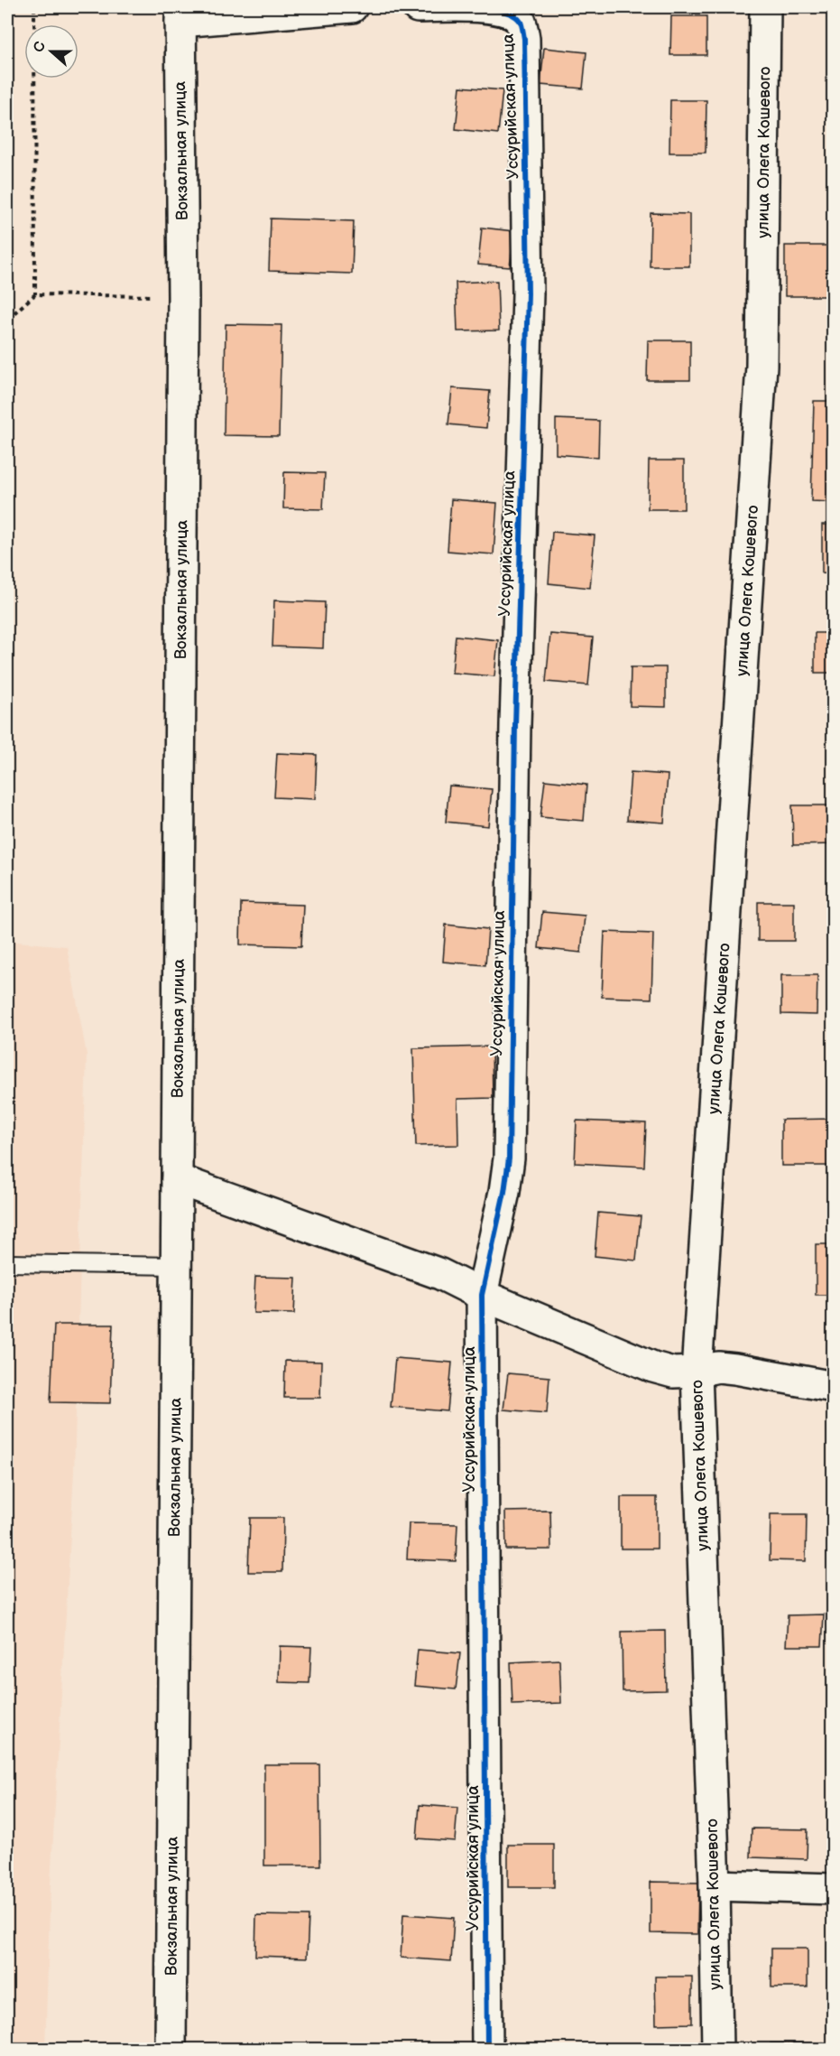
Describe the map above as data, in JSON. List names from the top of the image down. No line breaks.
{"streets":{"street":["Уссурийская улица","Вокзальная улица","улица Олега Кошевого"]},"north":"left"}
